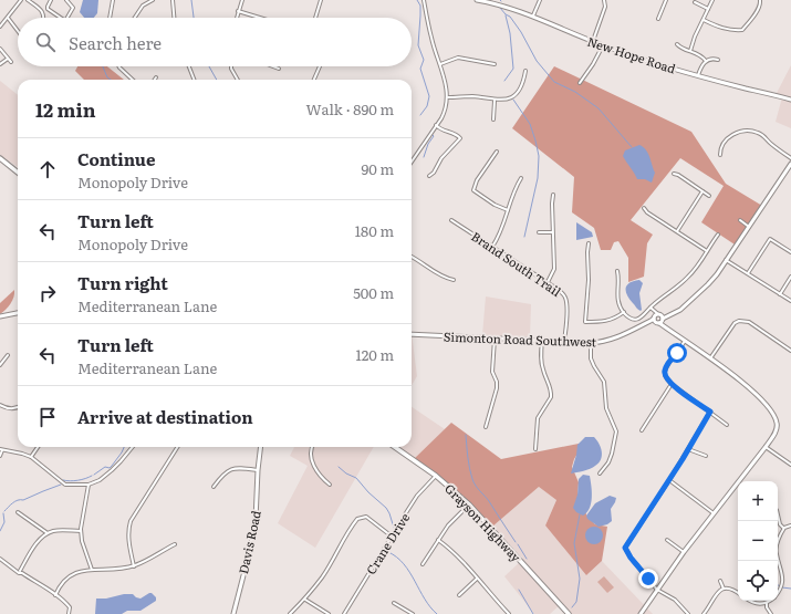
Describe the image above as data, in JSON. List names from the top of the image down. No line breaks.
{"streets":{"main road":["Grayson Highway"],"street":["New Hope Road","Brand South Trail","Simonton Road Southwest","Davis Road","Crane Drive"]},"crossings":[["Brand South Trail","Simonton Road Southwest"],["Grayson Highway","Crane Drive"]],"page":{"search":"Search here","heading":["12 min","Walk · 890 m"],"list":[["Continue","Monopoly Drive","90 m"],["Turn left","Monopoly Drive","180 m"],["Turn right","Mediterranean Lane","500 m"],["Turn left","Mediterranean Lane","120 m"],"Arrive at destination"],"map_buttons":["+","−"]}}
